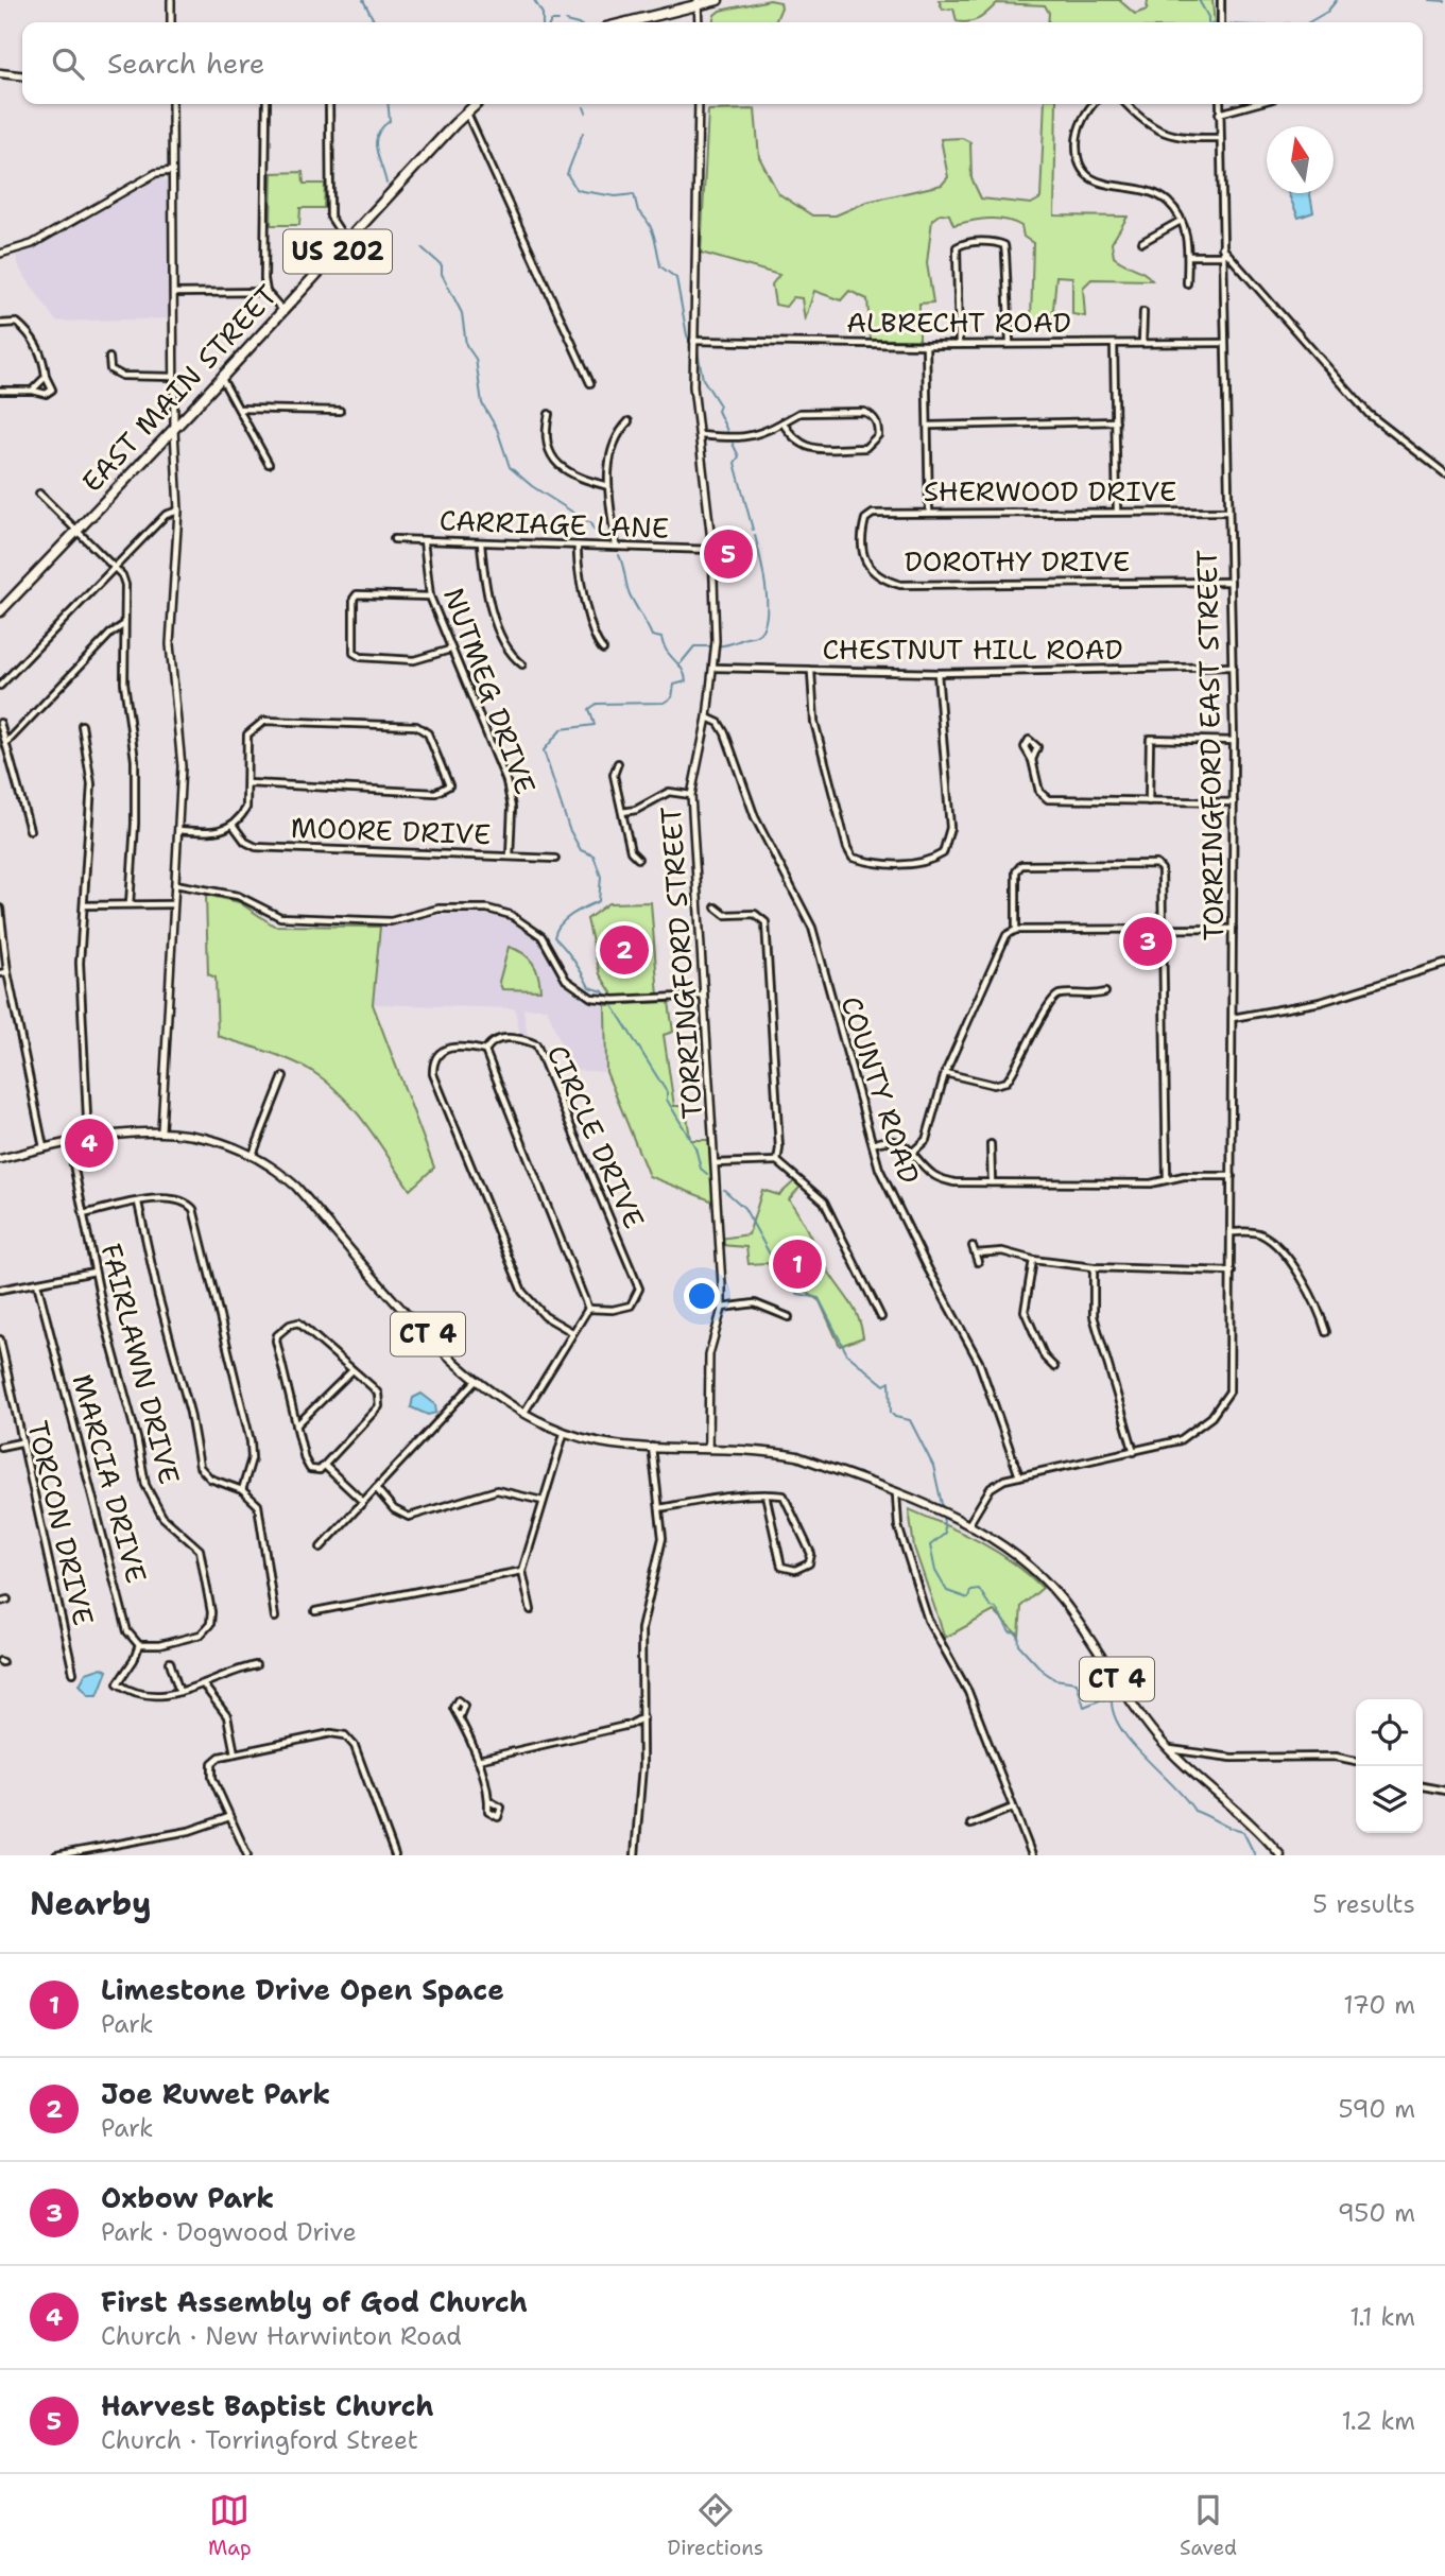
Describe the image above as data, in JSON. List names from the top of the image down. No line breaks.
{"streets":{"highway":["US 202","EAST MAIN STREET"],"main road":["TORRINGFORD STREET","CT 4"],"street":["ALBRECHT ROAD","SHERWOOD DRIVE","CARRIAGE LANE","DOROTHY DRIVE","CHESTNUT HILL ROAD","NUTMEG DRIVE","TORRINGFORD EAST STREET","MOORE DRIVE","COUNTY ROAD","CIRCLE DRIVE","FAIRLAWN DRIVE","MARCIA DRIVE","TORCON DRIVE"]},"crossings":[["ALBRECHT ROAD","TORRINGFORD EAST STREET"],["ALBRECHT ROAD","TORRINGFORD STREET"],["SHERWOOD DRIVE","DOROTHY DRIVE"],["SHERWOOD DRIVE","TORRINGFORD EAST STREET"],["CARRIAGE LANE","NUTMEG DRIVE"],["CARRIAGE LANE","TORRINGFORD STREET"],["DOROTHY DRIVE","TORRINGFORD EAST STREET"],["CHESTNUT HILL ROAD","TORRINGFORD EAST STREET"],["CHESTNUT HILL ROAD","TORRINGFORD STREET"],["NUTMEG DRIVE","MOORE DRIVE"],["TORRINGFORD STREET","COUNTY ROAD"],["TORRINGFORD STREET","CT 4"],["CT 4","FAIRLAWN DRIVE"],["FAIRLAWN DRIVE","MARCIA DRIVE"]],"north":"top","page":{"search":"Search here","pins":["5","3","2","4","1"],"heading":["Nearby","5 results"],"list":[{"mark":"1","name":"Limestone Drive Open Space","note":"Park","value":"170 m"},{"mark":"2","name":"Joe Ruwet Park","note":"Park","value":"590 m"},{"mark":"3","name":"Oxbow Park","note":"Park · Dogwood Drive","value":"950 m"},{"mark":"4","name":"First Assembly of God Church","note":"Church · New Harwinton Road","value":"1.1 km"},{"mark":"5","name":"Harvest Baptist Church","note":"Church · Torringford Street","value":"1.2 km"}],"nav":["Map","Directions","Saved"]}}
